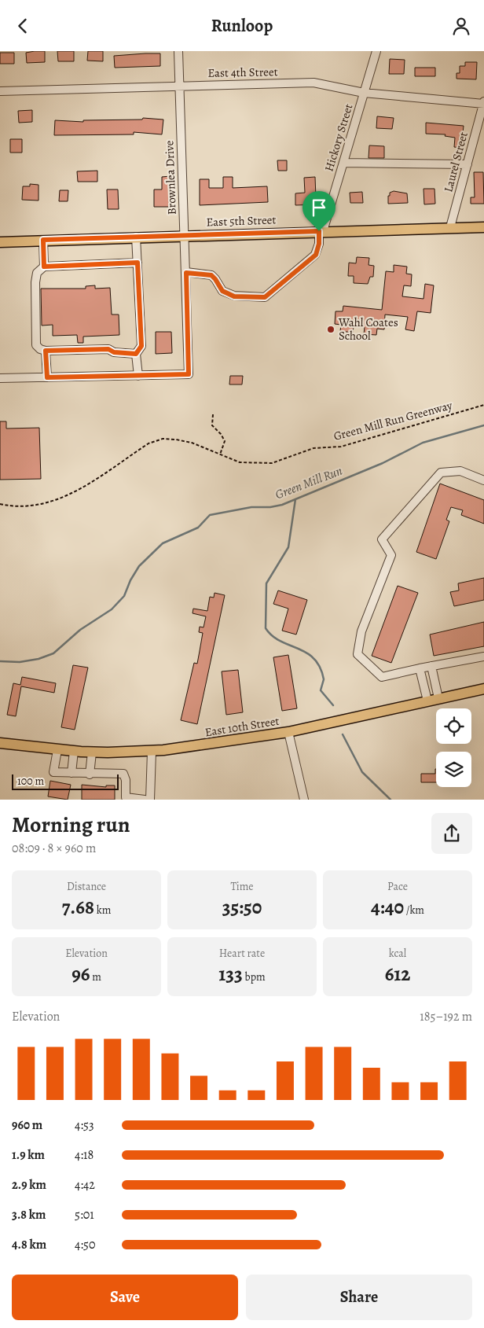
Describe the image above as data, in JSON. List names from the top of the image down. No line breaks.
{"streets":{"main road":["East 5th Street","East 10th Street"],"street":["East 4th Street","Hickory Street","Laurel Street","Brownlea Drive"],"path":["Green Mill Run Greenway"]},"crossings":[["East 4th Street","Hickory Street"],["East 4th Street","Laurel Street"],["East 4th Street","Brownlea Drive"],["Hickory Street","Brownlea Drive"],["Hickory Street","East 5th Street"],["Laurel Street","East 5th Street"],["Brownlea Drive","East 5th Street"]],"water":["Green Mill Run"],"places":["Wahl Coates School"],"scale_bar":"100 m","page":{"header":"Runloop","scale":"100 m","heading":["Morning run","08:09 · 8 × 960 m"],"stats":[["Distance","7.68 km"],["Time","35:50"],["Pace","4:40 /km"],["Elevation","96 m"],["Heart rate","133 bpm"],["kcal","612"]],"chart":["Elevation","185–192 m"],"list":[{"name":"960 m","note":"4:53"},{"name":"1.9 km","note":"4:18"},{"name":"2.9 km","note":"4:42"},{"name":"3.8 km","note":"5:01"},{"name":"4.8 km","note":"4:50"}],"buttons":["Save","Share"]}}
